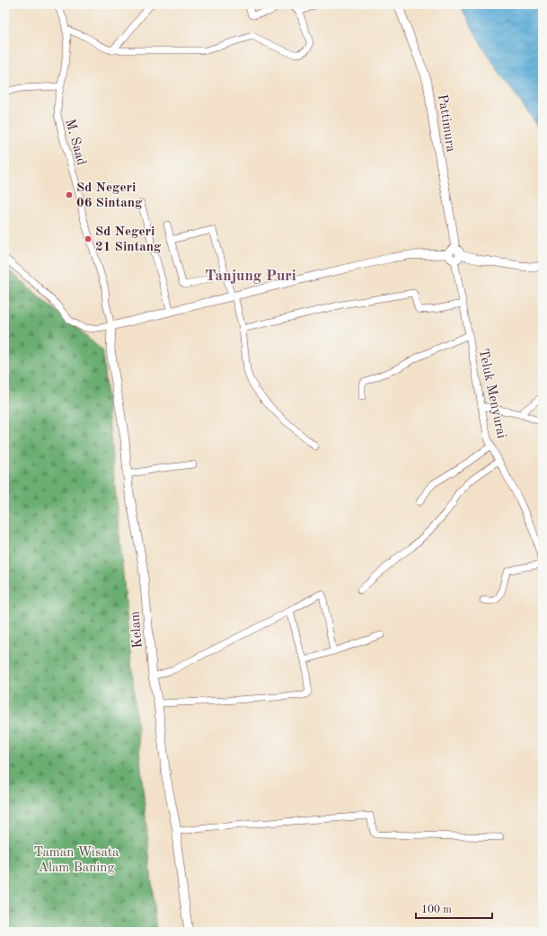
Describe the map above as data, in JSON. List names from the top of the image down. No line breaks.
{"streets":{"main road":["Pattimura","Kelam"],"street":["M. Saad","Teluk Menyurai"]},"crossings":[["Pattimura","Teluk Menyurai"],["M. Saad","Kelam"]],"districts":["Tanjung Puri"],"parks":["Taman Wisata Alam Baning"],"places":["Sd Negeri 06 Sintang","Sd Negeri 21 Sintang"],"scale_bar":"100 m"}
